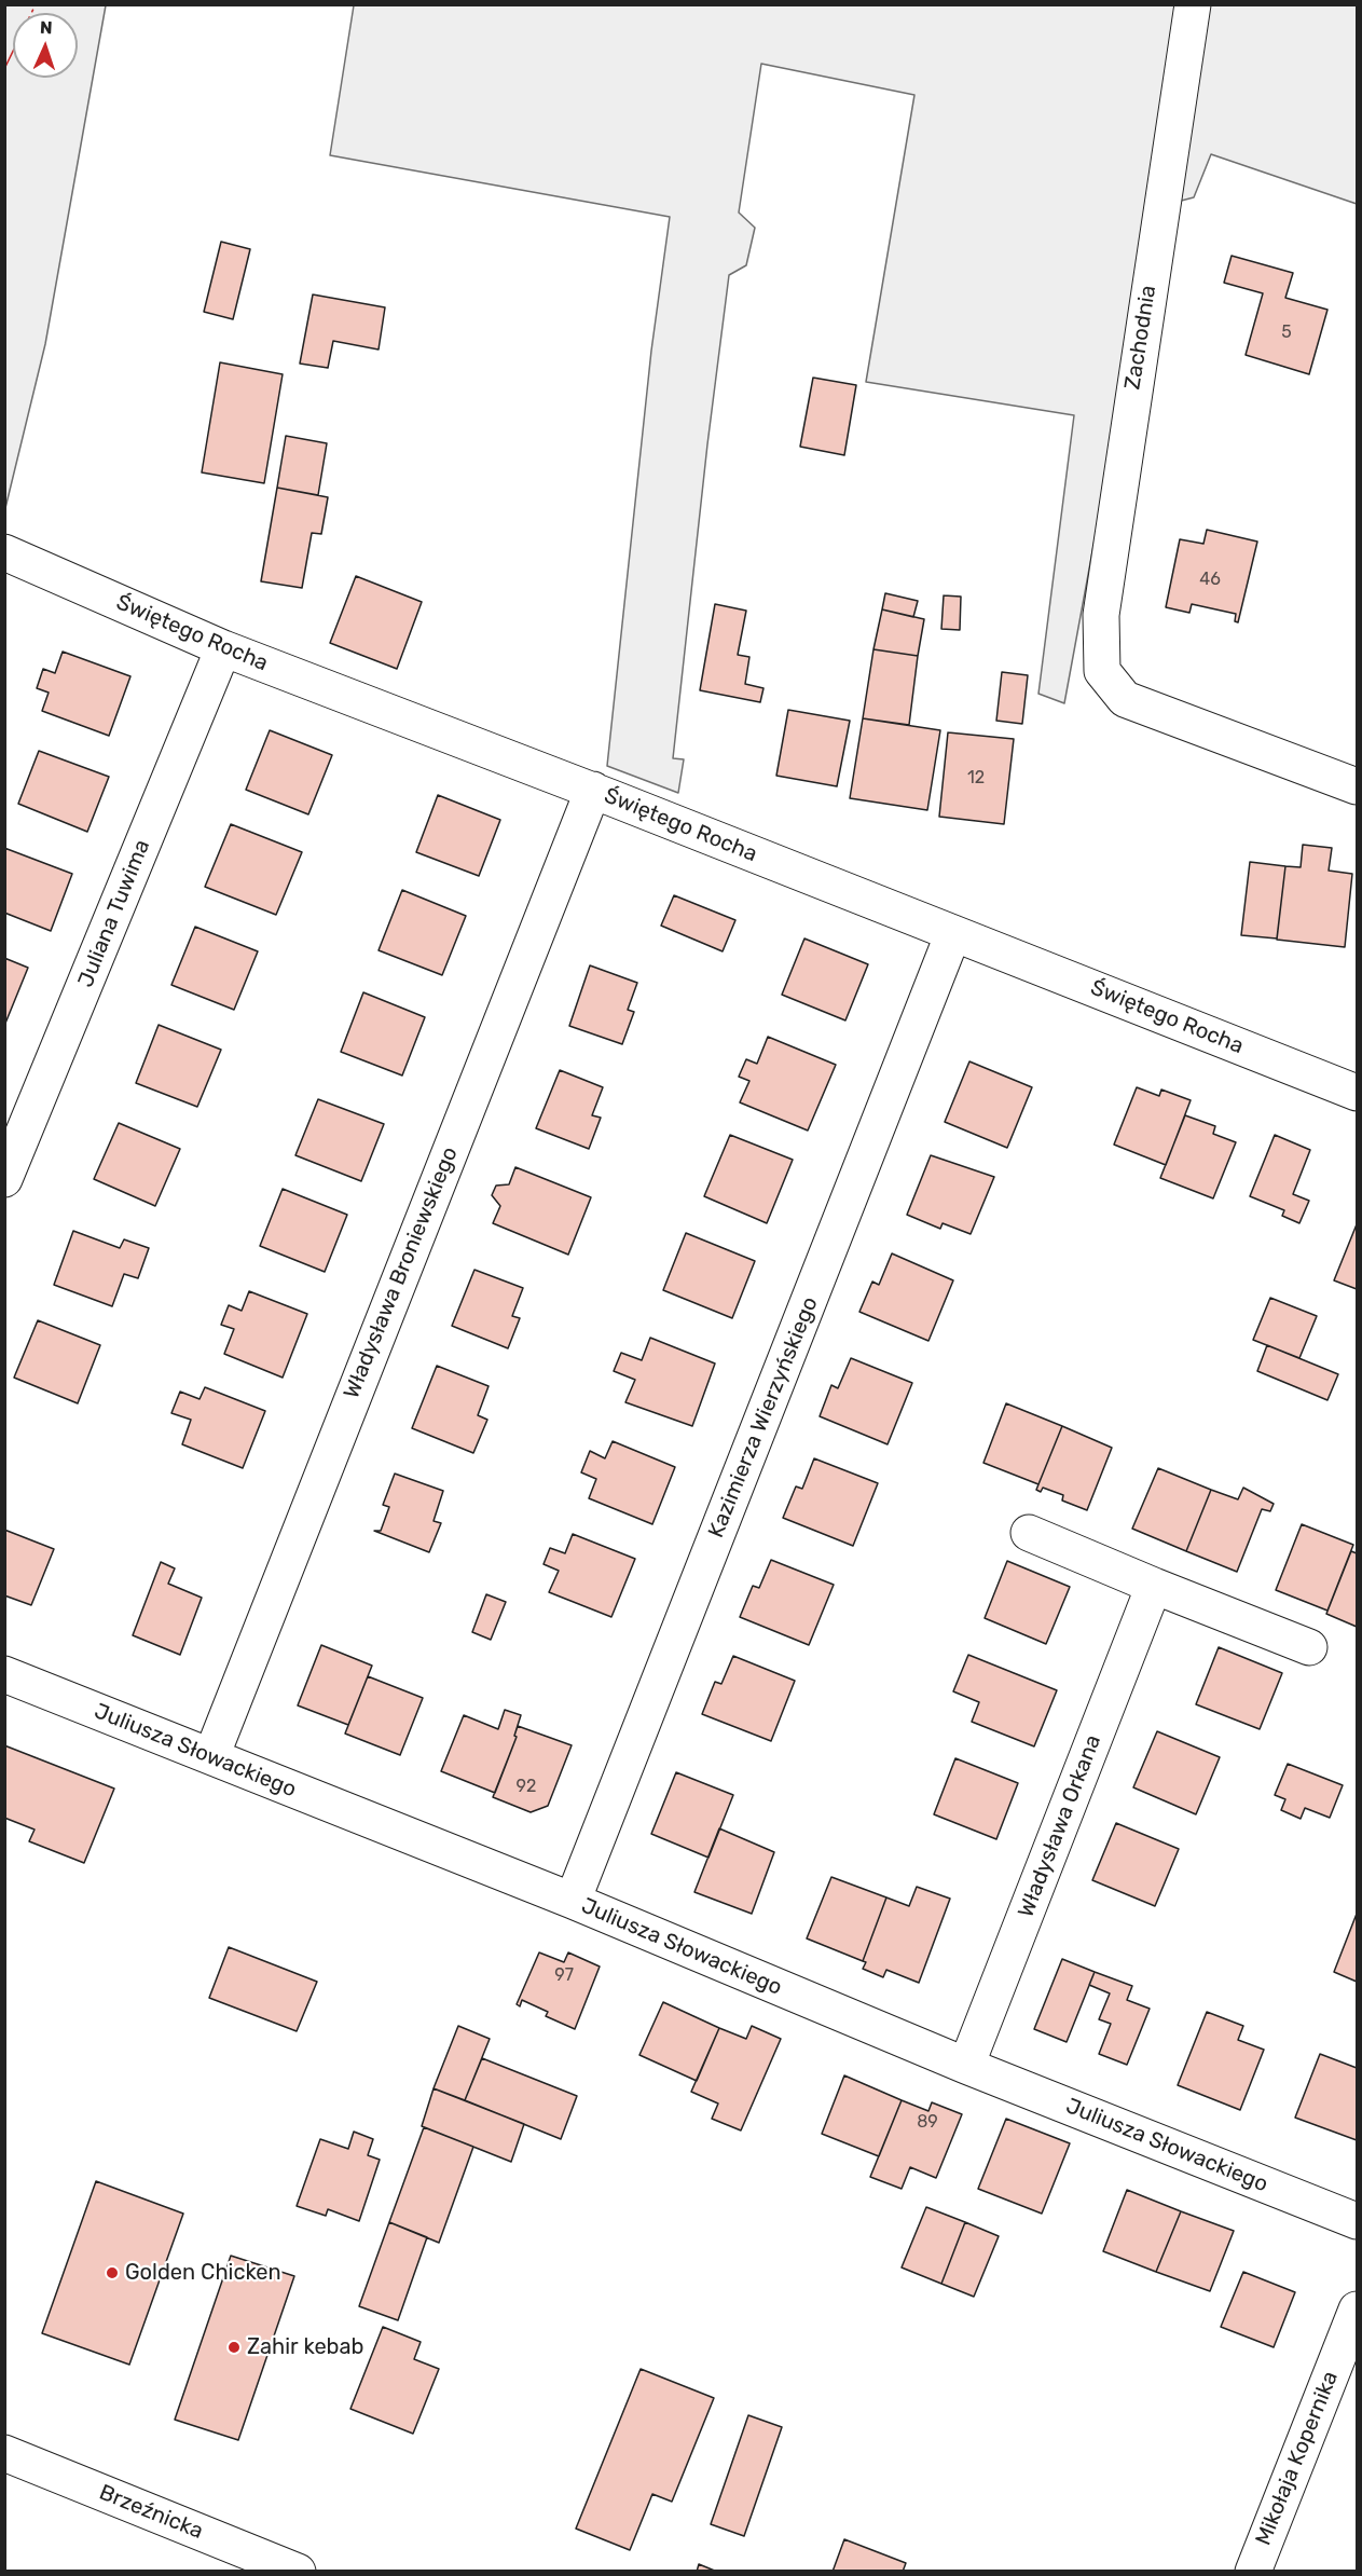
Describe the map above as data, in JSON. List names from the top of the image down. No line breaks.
{"streets":{"street":["Zachodnia","Świętego Rocha","Juliana Tuwima","Władysława Broniewskiego","Kazimierza Wierzyńskiego","Juliusza Słowackiego","Władysława Orkana","Mikołaja Kopernika","Brzeźnicka"]},"crossings":[["Świętego Rocha","Juliana Tuwima"],["Świętego Rocha","Władysława Broniewskiego"],["Świętego Rocha","Kazimierza Wierzyńskiego"],["Władysława Broniewskiego","Juliusza Słowackiego"],["Kazimierza Wierzyńskiego","Juliusza Słowackiego"],["Juliusza Słowackiego","Władysława Orkana"]],"places":["Golden Chicken","Zahir kebab"],"house_numbers":["5","46","12","92","97","89"],"north":"top"}
